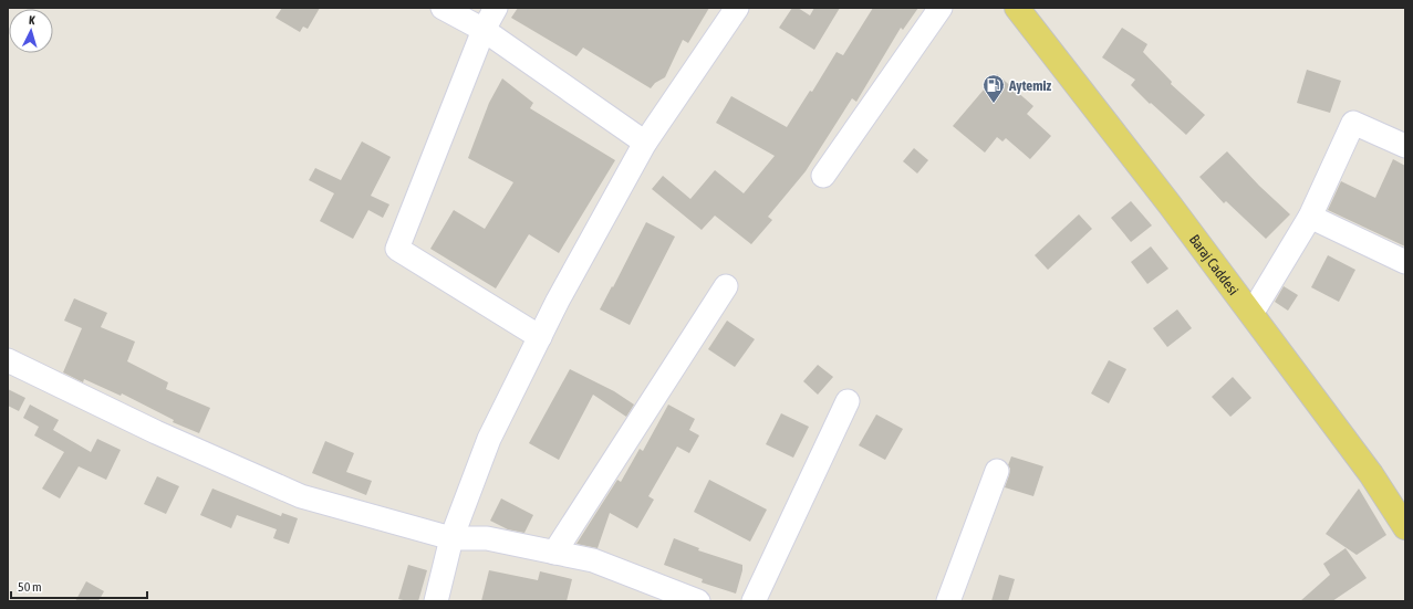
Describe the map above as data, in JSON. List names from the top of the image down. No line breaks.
{"streets":{"main road":["Baraj Caddesi"]},"places":{"fuel station":["Aytemiz"]},"scale_bar":"50 m","north":"top"}
